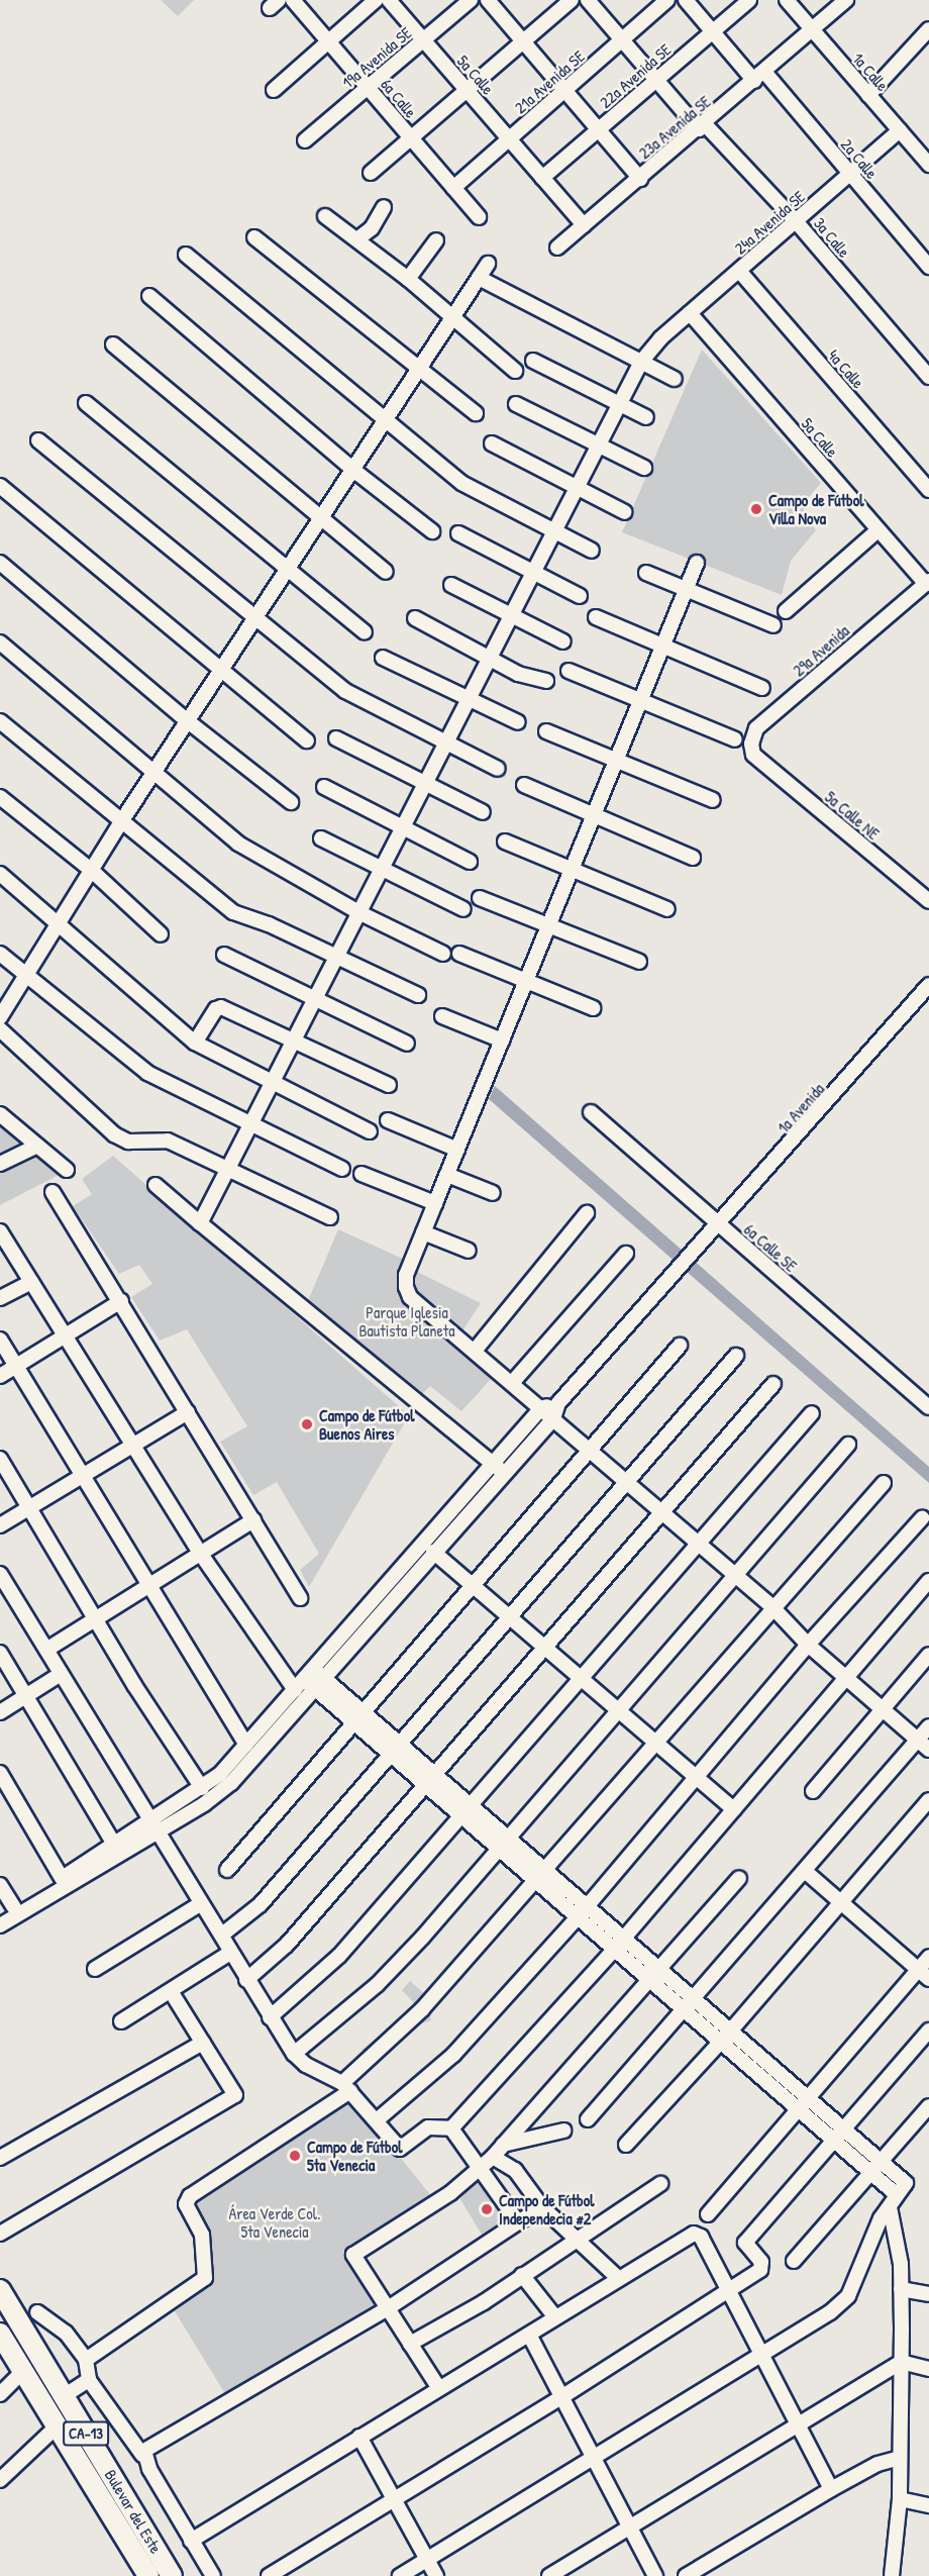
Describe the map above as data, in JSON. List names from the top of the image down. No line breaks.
{"streets":{"highway":["CA-13","Bulevar del Este"],"street":["19a Avenida SE","1a Calle","5a Calle","22a Avenida SE","21a Avenida SE","6a Calle","23a Avenida SE","2a Calle","24a Avenida SE","3a Calle","4a Calle","29a Avenida","5a Calle NE","1a Avenida","6a Calle SE"]},"crossings":[["19a Avenida SE","5a Calle"],["19a Avenida SE","6a Calle"],["1a Calle","23a Avenida SE"],["1a Calle","24a Avenida SE"],["5a Calle","22a Avenida SE"],["5a Calle","21a Avenida SE"],["5a Calle","23a Avenida SE"],["5a Calle","24a Avenida SE"],["5a Calle","29a Avenida"],["22a Avenida SE","2a Calle"],["22a Avenida SE","3a Calle"],["21a Avenida SE","6a Calle"],["21a Avenida SE","3a Calle"],["23a Avenida SE","2a Calle"],["23a Avenida SE","3a Calle"],["2a Calle","24a Avenida SE"],["24a Avenida SE","3a Calle"],["24a Avenida SE","4a Calle"],["29a Avenida","5a Calle NE"],["1a Avenida","6a Calle SE"]],"parks":["Parque Iglesia Bautista Planeta","Área Verde Col. 5ta Venecia"],"places":["Campo de Fútbol Villa Nova","Campo de Fútbol Buenos Aires","Campo de Fútbol 5ta Venecia","Campo de Fútbol Independecia #2"]}
